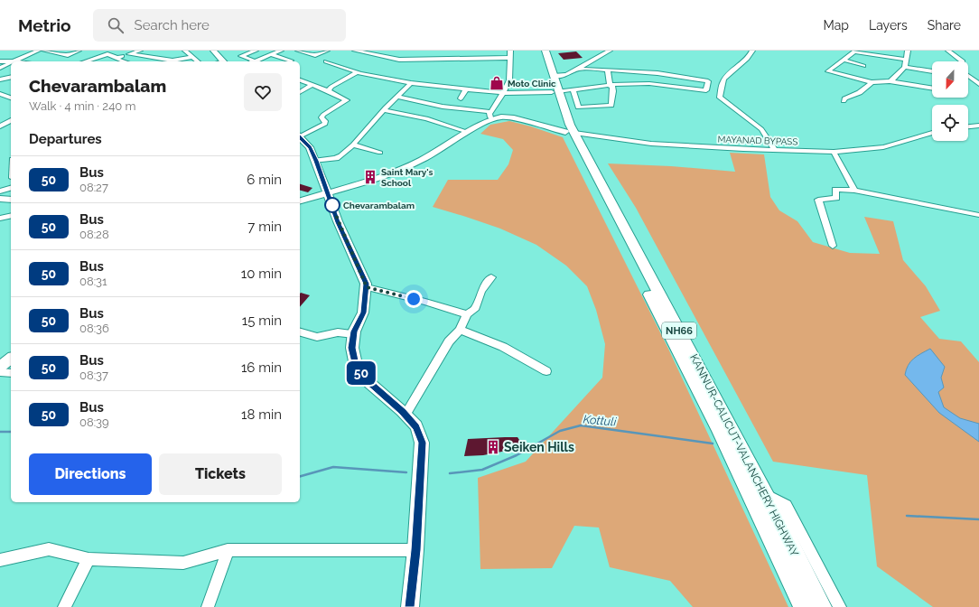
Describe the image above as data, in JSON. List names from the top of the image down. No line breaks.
{"streets":{"highway":["NH66","KANNUR-CALICUT-VALANCHERY HIGHWAY"],"street":["MAYANAD BYPASS"]},"crossings":[["MAYANAD BYPASS","KANNUR-CALICUT-VALANCHERY HIGHWAY"]],"water":["Kottuli"],"places":{"shop":["Moto Clinic"],"building":["Saint Mary's School","Seiken Hills"],"other":["Chevarambalam"]},"lines":["bus line 50"],"north":"bottom","page":{"header":"Metrio","search":"Search here","nav":["Map","Layers","Share"],"on_map":"50","heading":[["Chevarambalam","Walk · 4 min · 240 m"],"Departures"],"list":[{"mark":"50","name":"Bus","note":"08:27","value":"6 min"},{"mark":"50","name":"Bus","note":"08:28","value":"7 min"},{"mark":"50","name":"Bus","note":"08:31","value":"10 min"},{"mark":"50","name":"Bus","note":"08:36","value":"15 min"},{"mark":"50","name":"Bus","note":"08:37","value":"16 min"},{"mark":"50","name":"Bus","note":"08:39","value":"18 min"}],"buttons":["Directions","Tickets"]}}
